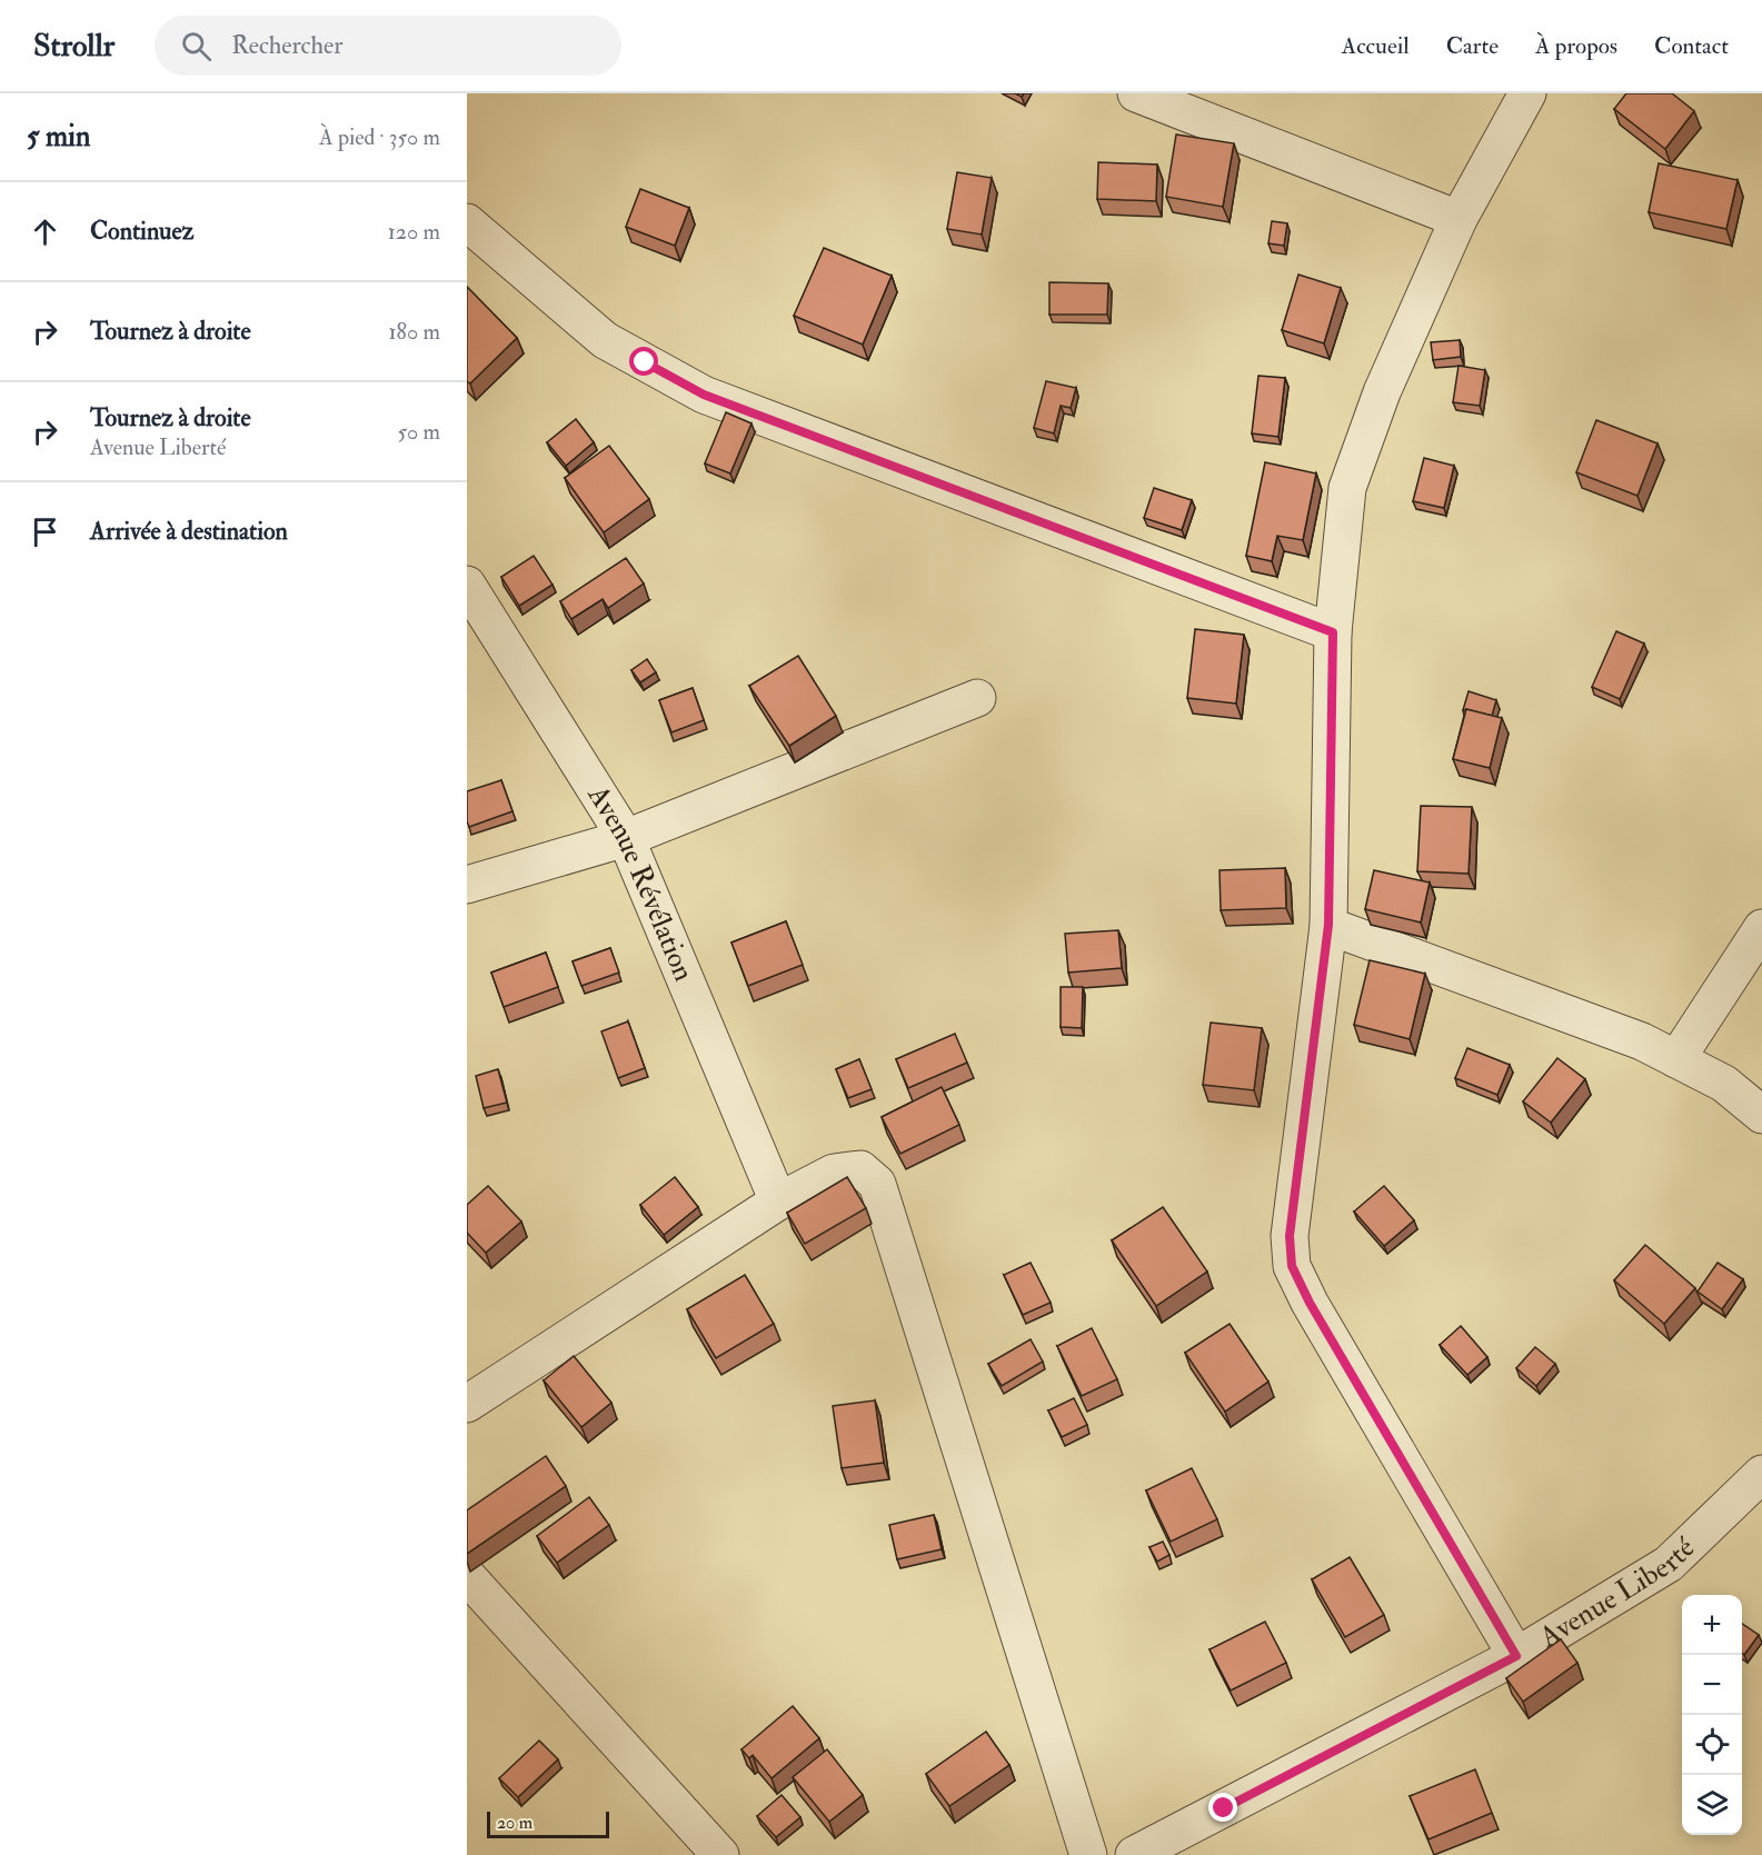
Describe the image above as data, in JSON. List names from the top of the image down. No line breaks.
{"streets":{"street":["Avenue Révélation","Avenue Liberté"]},"scale_bar":"20 m","page":{"header":"Strollr","search":"Rechercher","nav":["Accueil","Carte","À propos","Contact"],"heading":["5 min","À pied · 350 m"],"list":[["Continuez","120 m"],["Tournez à droite","180 m"],["Tournez à droite","Avenue Liberté","50 m"],"Arrivée à destination"],"map_buttons":["+","−"],"scale":"20 m"}}
